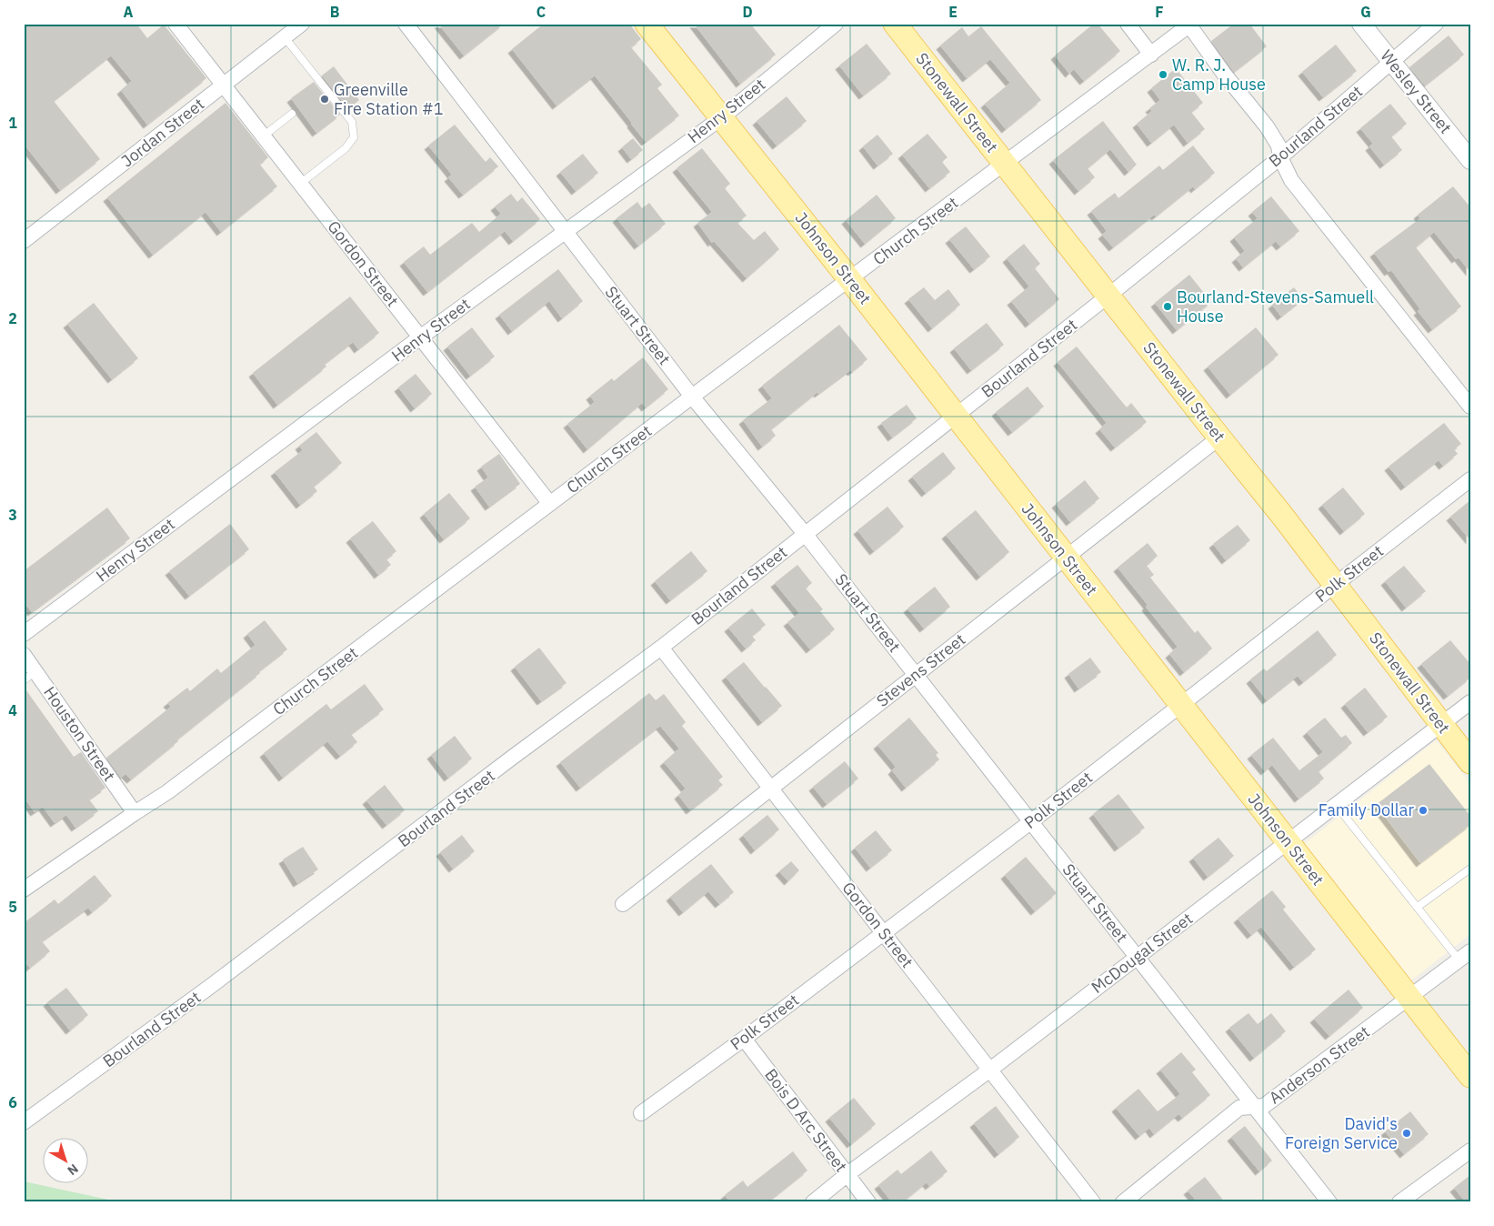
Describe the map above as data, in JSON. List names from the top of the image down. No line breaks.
{"streets":{"main road":["Stonewall Street","Johnson Street"],"street":["Wesley Street","Henry Street","Bourland Street","Jordan Street","Church Street","Gordon Street","Stuart Street","Polk Street","Stevens Street","Houston Street","McDougal Street","Anderson Street","Bois D Arc Street"]},"crossings":[["Wesley Street","Bourland Street"],["Stonewall Street","Bourland Street"],["Stonewall Street","Church Street"],["Stonewall Street","Polk Street"],["Stonewall Street","Stevens Street"],["Stonewall Street","McDougal Street"],["Henry Street","Johnson Street"],["Henry Street","Gordon Street"],["Henry Street","Stuart Street"],["Bourland Street","Johnson Street"],["Bourland Street","Gordon Street"],["Bourland Street","Stuart Street"],["Jordan Street","Gordon Street"],["Church Street","Johnson Street"],["Church Street","Gordon Street"],["Church Street","Stuart Street"],["Church Street","Houston Street"],["Johnson Street","Polk Street"],["Johnson Street","Stevens Street"],["Johnson Street","McDougal Street"],["Johnson Street","Anderson Street"],["Gordon Street","Polk Street"],["Gordon Street","Stevens Street"],["Gordon Street","McDougal Street"],["Stuart Street","Polk Street"],["Stuart Street","Stevens Street"],["Stuart Street","McDougal Street"],["Stuart Street","Anderson Street"],["Polk Street","Bois D Arc Street"],["McDougal Street","Bois D Arc Street"]],"places":["W. R. J. Camp House","Greenville Fire Station #1","Bourland-Stevens-Samuell House","Family Dollar","David's Foreign Service"],"north":"bottom right","grid":{"columns":["A","B","C","D","E","F","G"],"rows":["1","2","3","4","5","6"]}}
